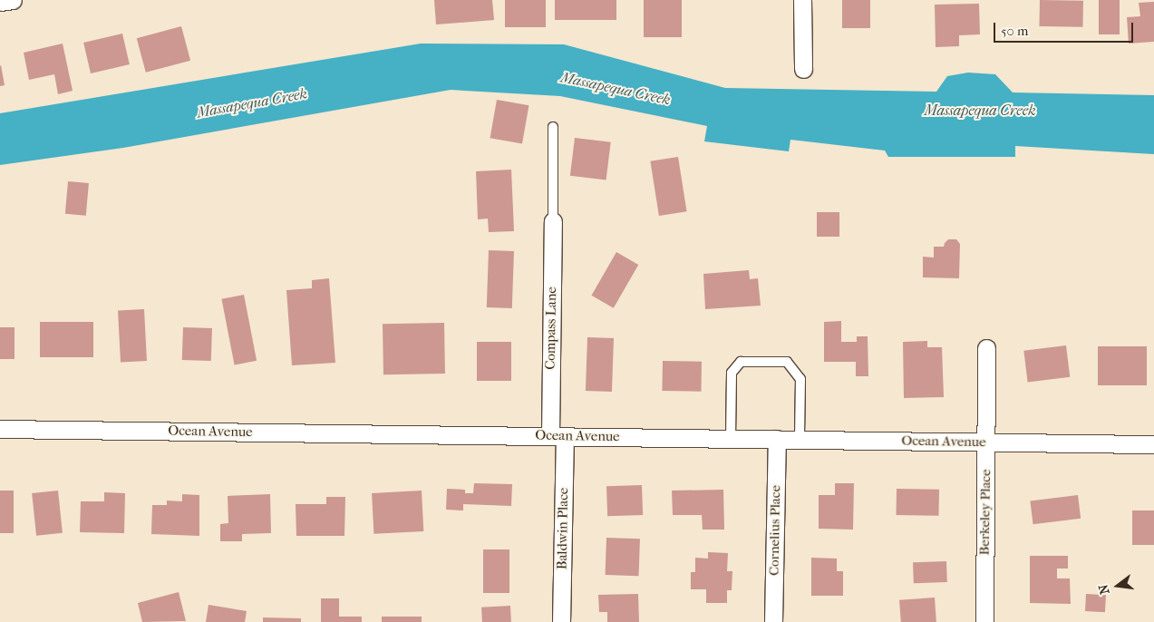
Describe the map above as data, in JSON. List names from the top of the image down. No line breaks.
{"streets":{"street":["Compass Lane","Ocean Avenue","Berkeley Place","Baldwin Place","Cornelius Place"]},"crossings":[["Compass Lane","Ocean Avenue"],["Compass Lane","Baldwin Place"],["Ocean Avenue","Berkeley Place"],["Ocean Avenue","Baldwin Place"],["Ocean Avenue","Cornelius Place"]],"water":["Massapequa Creek"],"scale_bar":"50 m","north":"left"}
